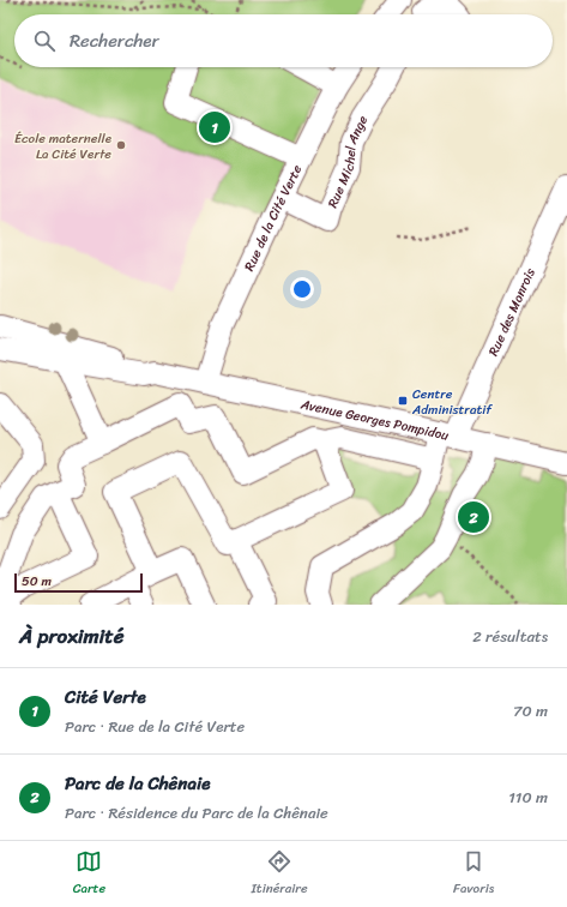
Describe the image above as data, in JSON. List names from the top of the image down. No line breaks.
{"streets":{"street":["Rue Michel Ange","Rue de la Cité Verte","Rue des Monrois","Avenue Georges Pompidou"]},"crossings":[["Rue Michel Ange","Rue de la Cité Verte"],["Rue de la Cité Verte","Avenue Georges Pompidou"],["Rue des Monrois","Avenue Georges Pompidou"]],"places":{"other":["École maternelle La Cité Verte"],"transit":["Centre Administratif"]},"scale_bar":"50 m","page":{"search":"Rechercher","pins":["1","2"],"scale":"50 m","heading":["À proximité","2 résultats"],"list":[{"mark":"1","name":"Cité Verte","note":"Parc · Rue de la Cité Verte","value":"70 m"},{"mark":"2","name":"Parc de la Chênaie","note":"Parc · Résidence du Parc de la Chênaie","value":"110 m"}],"nav":["Carte","Itinéraire","Favoris"]}}
